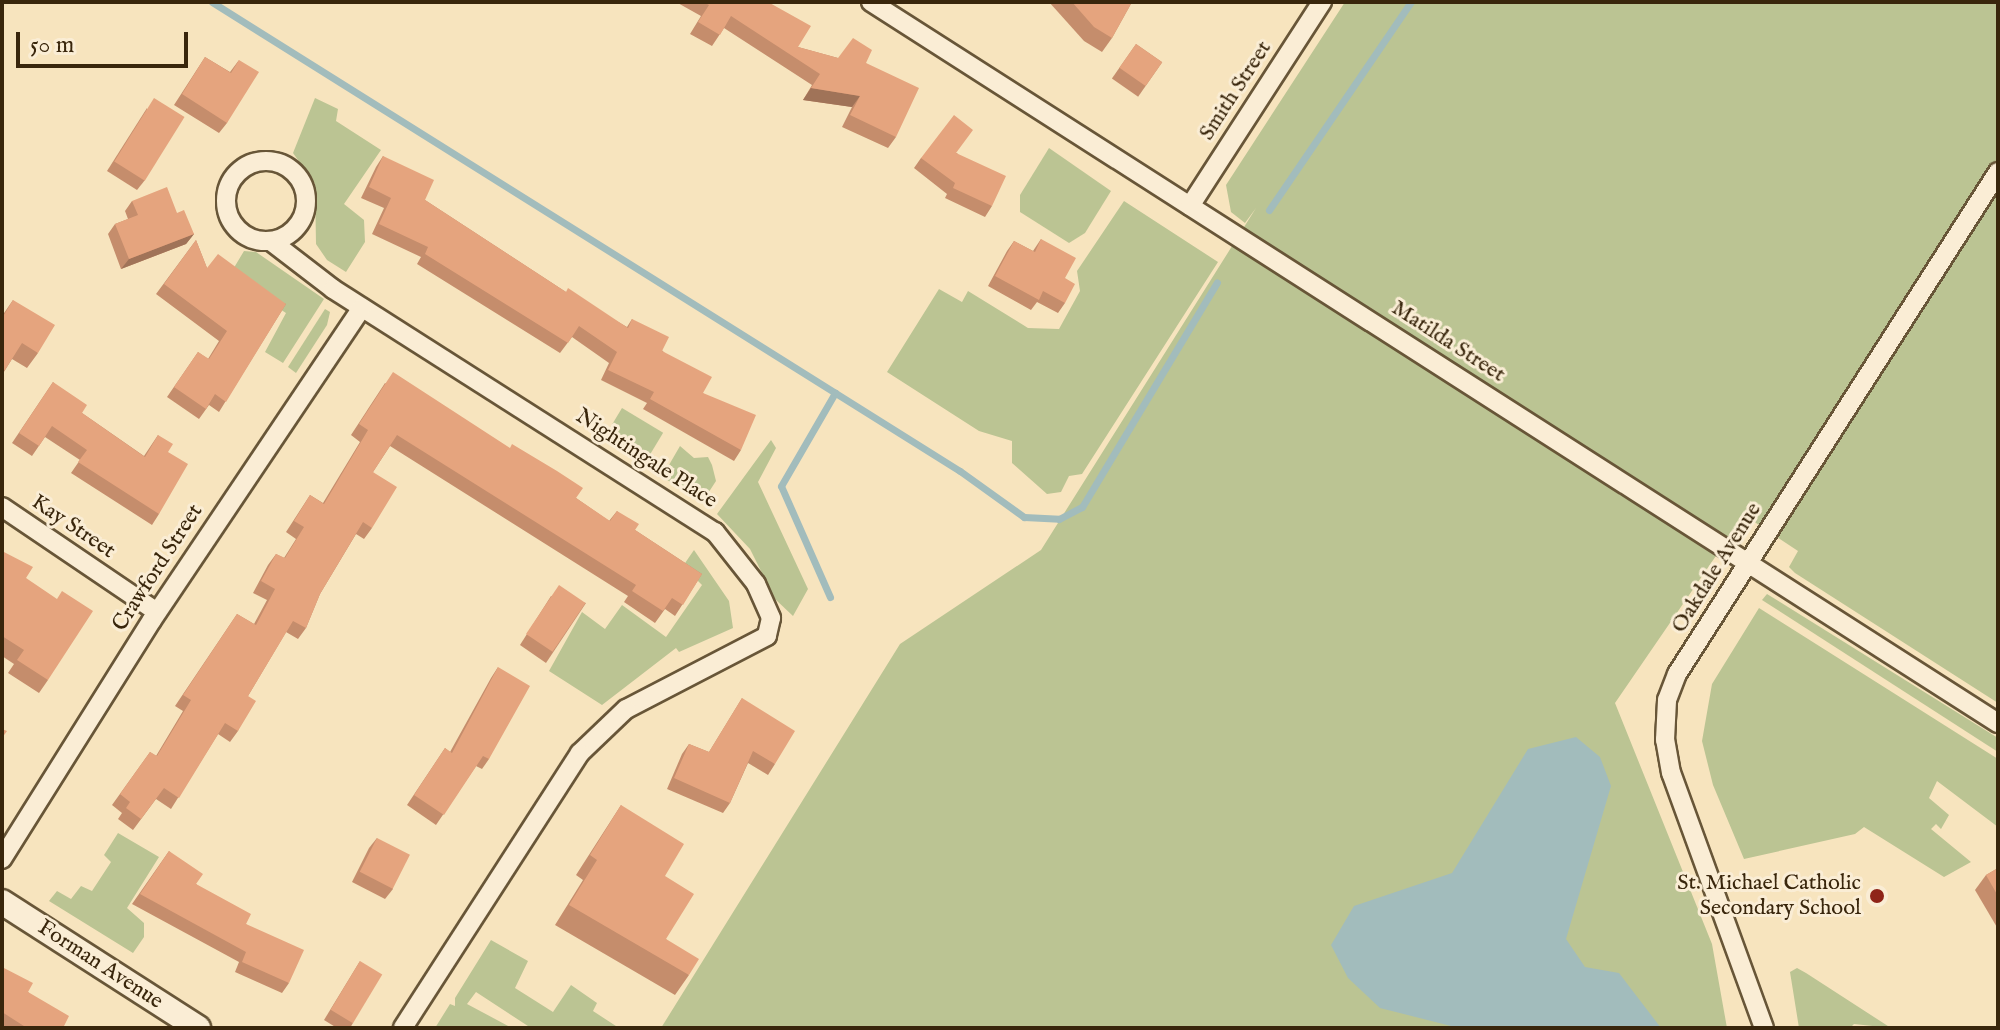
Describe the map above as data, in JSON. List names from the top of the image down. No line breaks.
{"streets":{"street":["Smith Street","Matilda Street","Nightingale Place","Kay Street","Crawford Street","Oakdale Avenue","Forman Avenue"]},"crossings":[["Smith Street","Matilda Street"],["Matilda Street","Oakdale Avenue"],["Nightingale Place","Crawford Street"],["Kay Street","Crawford Street"]],"places":["St. Michael Catholic Secondary School"],"scale_bar":"50 m"}
